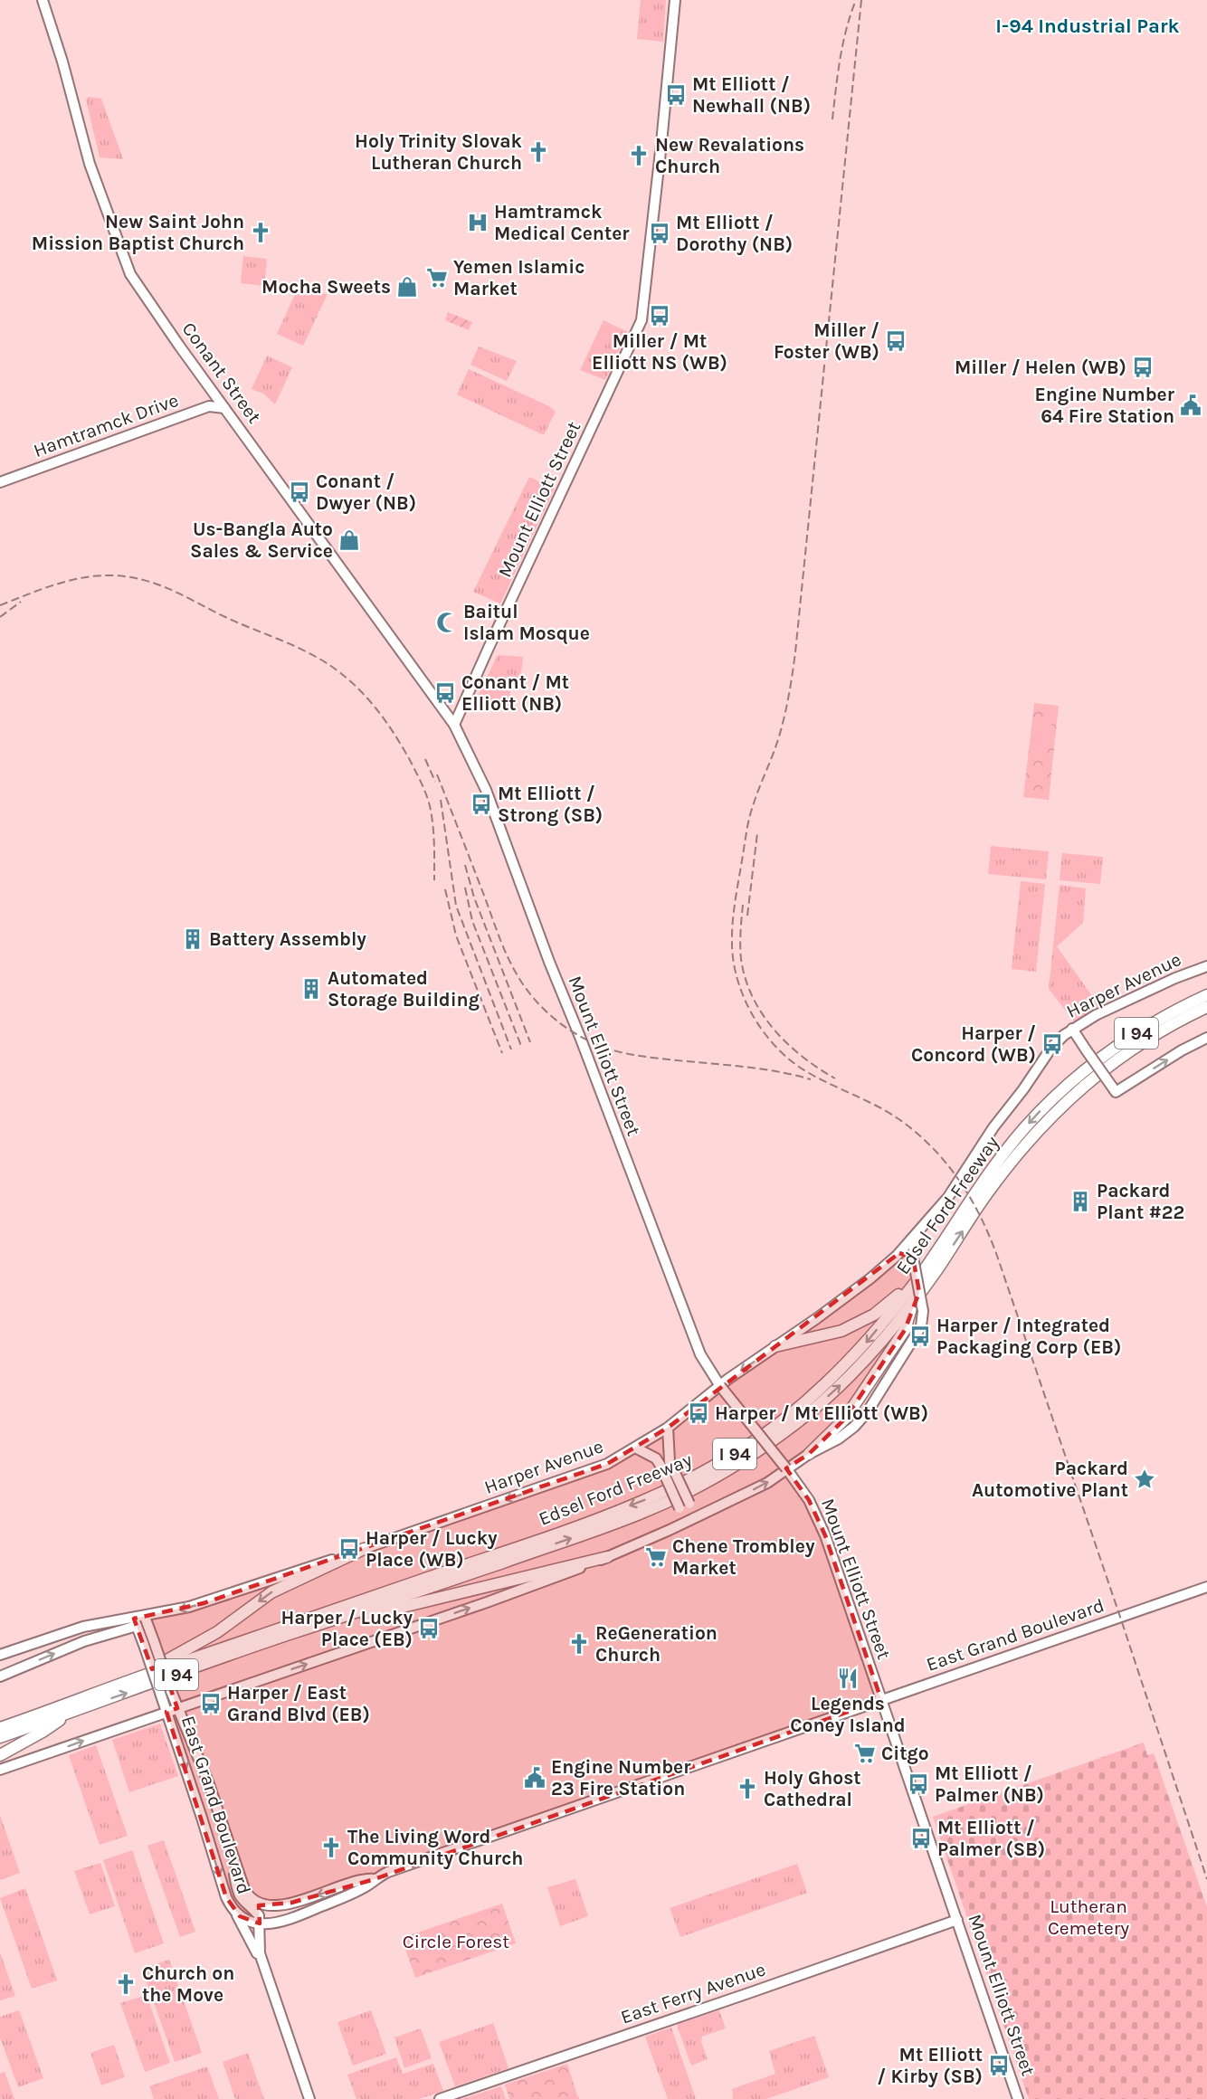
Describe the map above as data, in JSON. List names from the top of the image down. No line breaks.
{"streets":{"highway":["I 94","Edsel Ford Freeway"],"main road":["Conant Street","Hamtramck Drive","Mount Elliott Street","Harper Avenue","East Grand Boulevard","East Ferry Avenue"]},"crossings":[["Conant Street","Hamtramck Drive"],["Conant Street","Mount Elliott Street"],["Mount Elliott Street","Harper Avenue"],["Mount Elliott Street","East Grand Boulevard"],["Mount Elliott Street","East Ferry Avenue"],["Harper Avenue","East Grand Boulevard"]],"districts":["I-94 Industrial Park"],"parks":["Lutheran Cemetery","Circle Forest"],"places":{"bus stop":["Mt Elliott / Newhall (NB)","Mt Elliott / Dorothy (NB)","Miller / Mt Elliott NS (WB)","Miller / Foster (WB)","Miller / Helen (WB)","Conant / Dwyer (NB)","Conant / Mt Elliott (NB)","Mt Elliott / Strong (SB)","Harper / Concord (WB)","Harper / Integrated Packaging Corp (EB)","Harper / Mt Elliott (WB)","Harper / Lucky Place (WB)","Harper / Lucky Place (EB)","Harper / East Grand Blvd (EB)","Mt Elliott / Palmer (NB)","Mt Elliott / Palmer (SB)","Mt Elliott / Kirby (SB)"],"church":["Holy Trinity Slovak Lutheran Church","New Revalations Church","New Saint John Mission Baptist Church","ReGeneration Church","Holy Ghost Cathedral","The Living Word Community Church","Church on the Move"],"hospital":["Hamtramck Medical Center"],"supermarket":["Yemen Islamic Market","Chene Trombley Market","Citgo"],"shop":["Mocha Sweets","Us-Bangla Auto Sales & Service"],"public building":["Engine Number 64 Fire Station","Engine Number 23 Fire Station"],"mosque":["Baitul Islam Mosque"],"building":["Battery Assembly","Automated Storage Building","Packard Plant #22"],"place":["Packard Automotive Plant"],"restaurant":["Legends Coney Island"]}}
